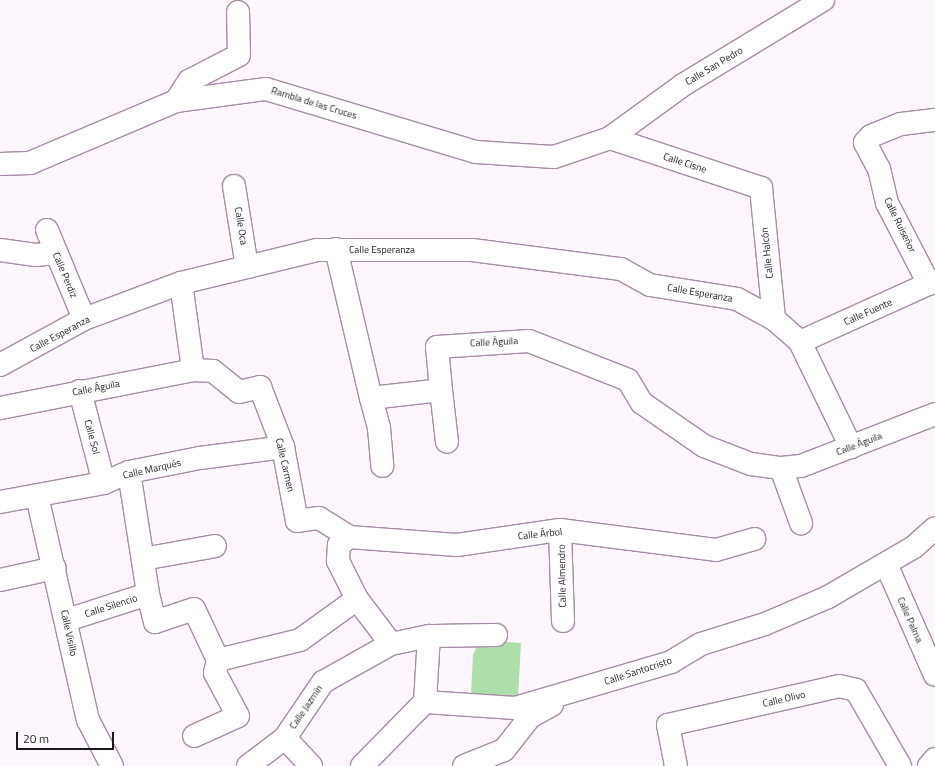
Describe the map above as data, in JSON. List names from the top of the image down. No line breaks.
{"streets":{"street":["Calle San Pedro","Rambla de las Cruces","Calle Cisne","Calle Ruiseñor","Calle Oca","Calle Esperanza","Calle Halcón","Calle Perdiz","Calle Fuente","Calle Águila","Calle Sol","Calle Carmen","Calle Marqués","Calle Árbol","Calle Almendro","Calle Silencio","Calle Palma","Calle Visillo","Calle Santocristo","Calle Olivo","Calle Jazmín"]},"crossings":[["Calle San Pedro","Rambla de las Cruces"],["Calle San Pedro","Calle Cisne"],["Rambla de las Cruces","Calle Cisne"],["Calle Cisne","Calle Halcón"],["Calle Ruiseñor","Calle Fuente"],["Calle Oca","Calle Esperanza"],["Calle Esperanza","Calle Halcón"],["Calle Esperanza","Calle Perdiz"],["Calle Águila","Calle Sol"],["Calle Águila","Calle Carmen"],["Calle Sol","Calle Marqués"],["Calle Carmen","Calle Marqués"],["Calle Carmen","Calle Árbol"],["Calle Marqués","Calle Visillo"],["Calle Árbol","Calle Almendro"],["Calle Silencio","Calle Visillo"],["Calle Palma","Calle Santocristo"]],"scale_bar":"20 m"}
